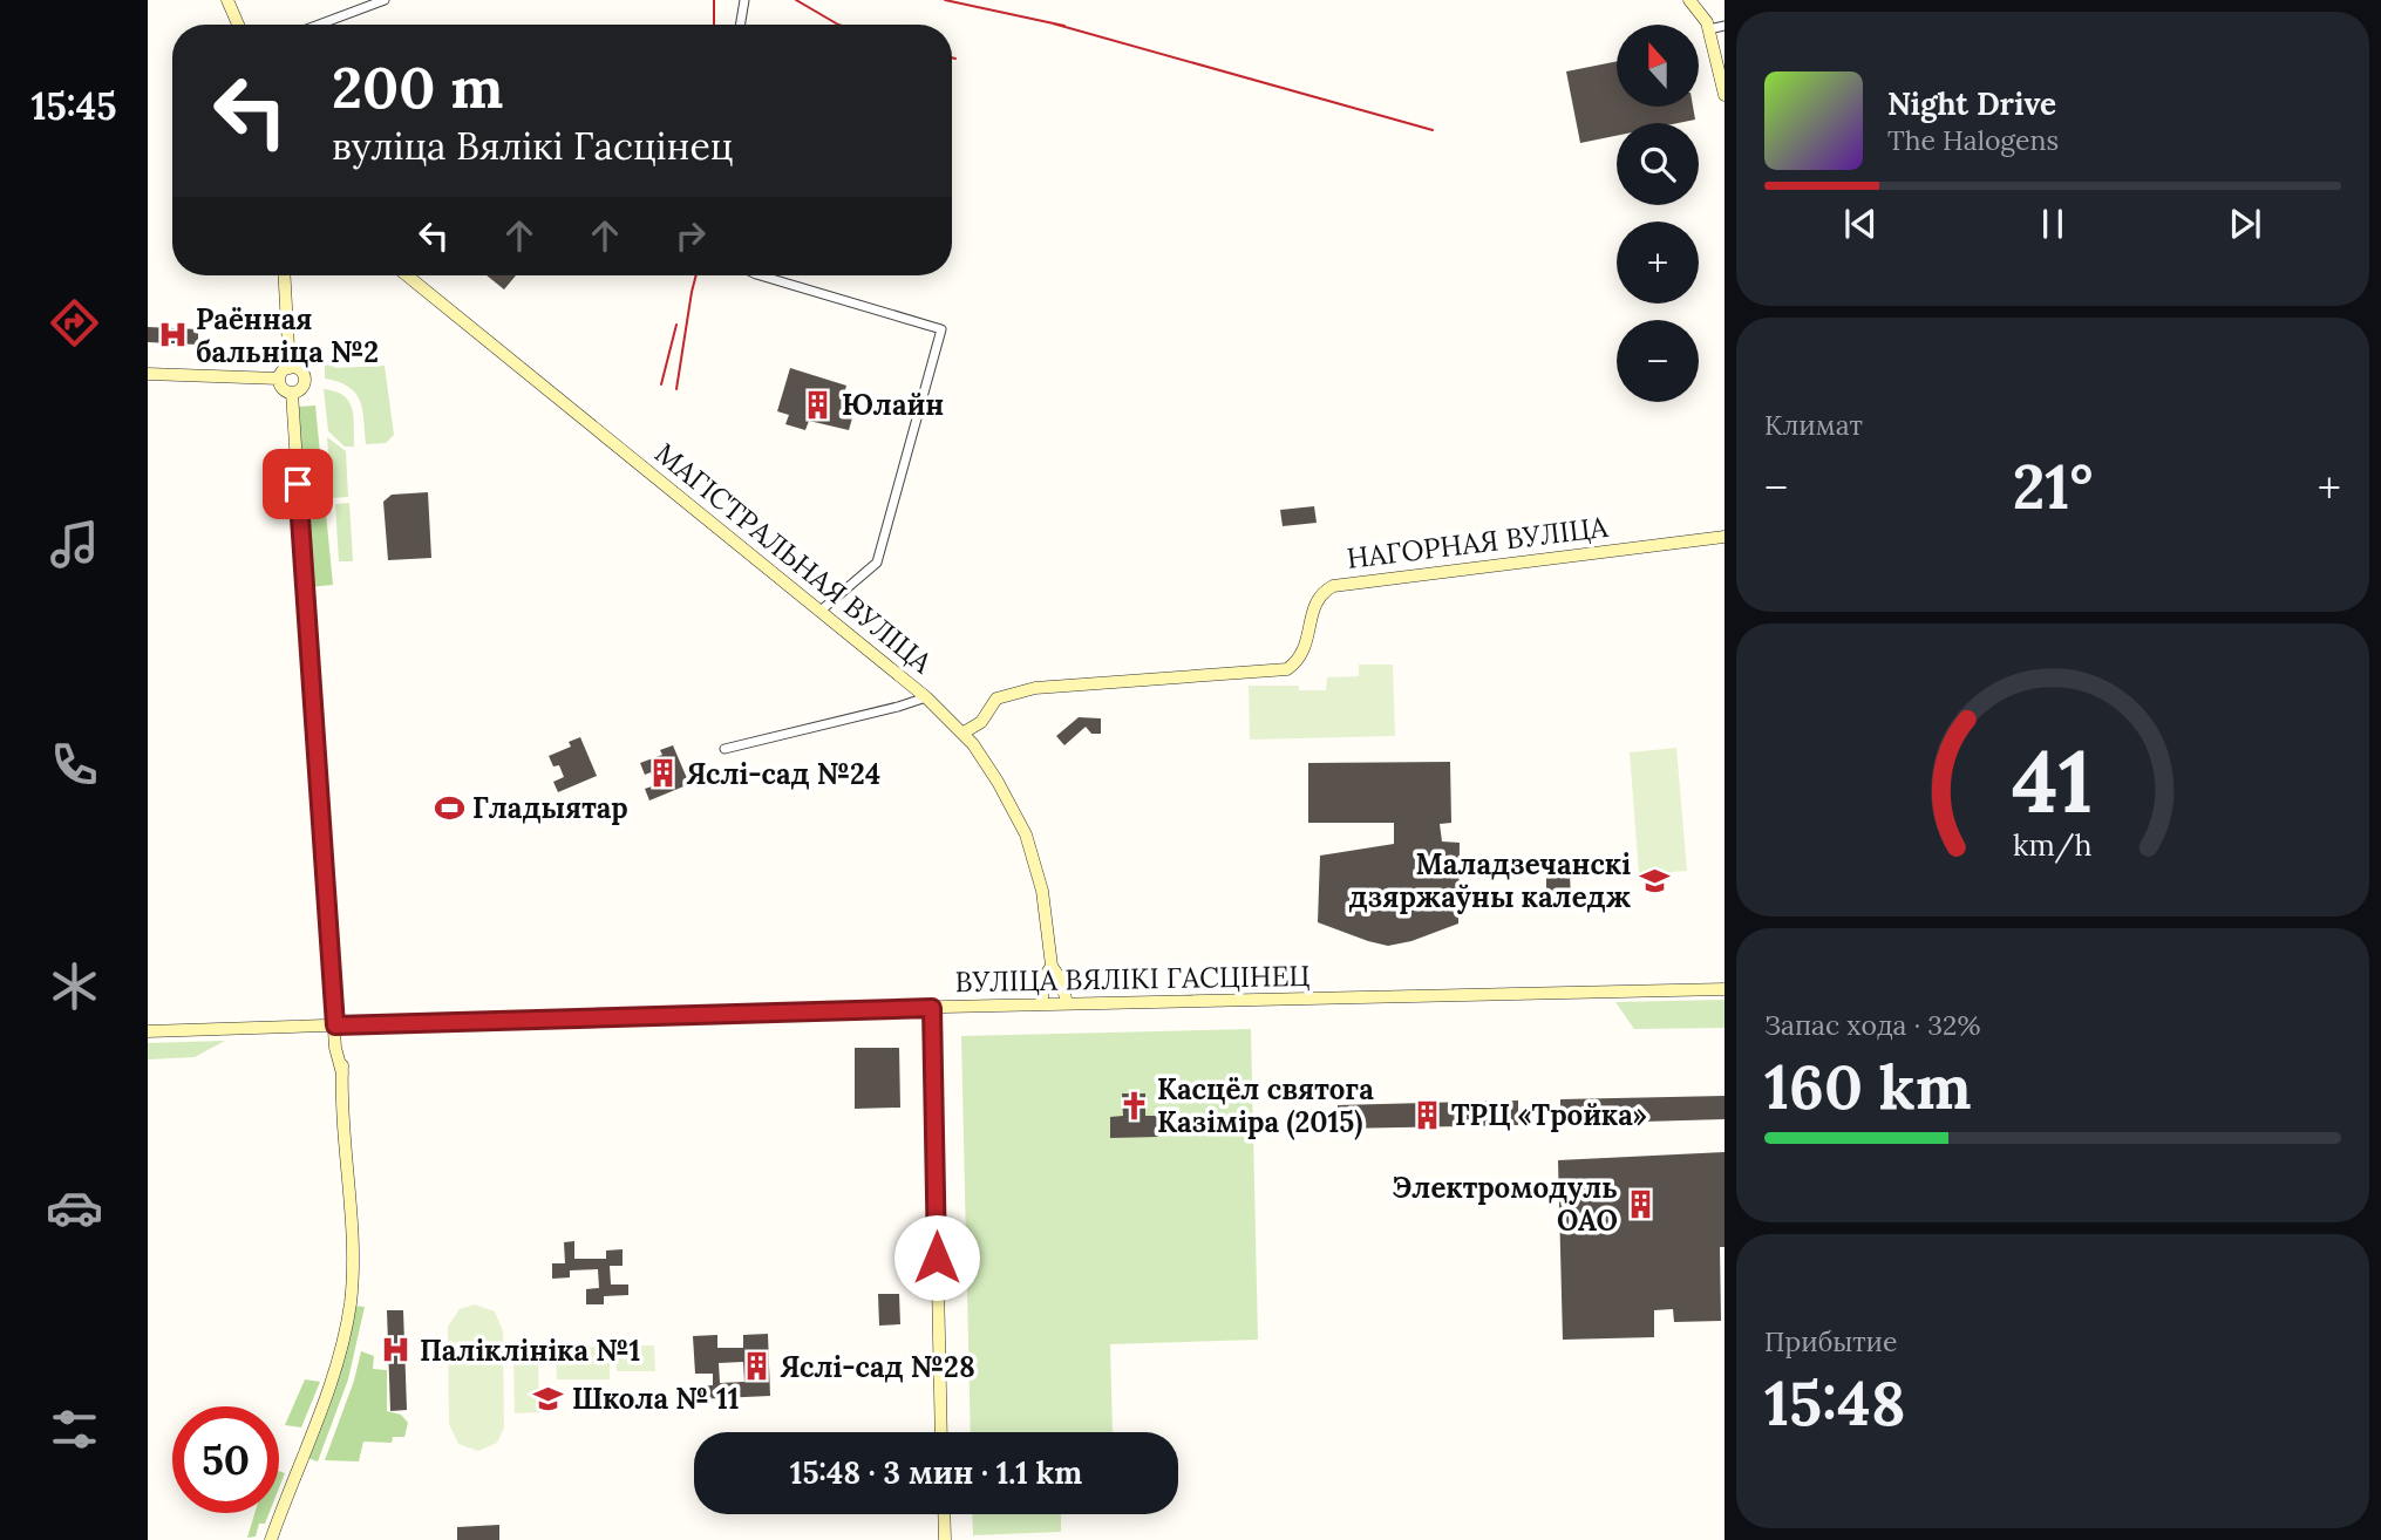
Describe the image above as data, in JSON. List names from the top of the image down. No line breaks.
{"streets":{"main road":["НАГОРНАЯ ВУЛІЦА","МАГІСТРАЛЬНАЯ ВУЛІЦА","ВУЛІЦА ВЯЛІКІ ГАСЦІНЕЦ"]},"crossings":[["НАГОРНАЯ ВУЛІЦА","МАГІСТРАЛЬНАЯ ВУЛІЦА"]],"places":{"hospital":["Раённая бальніца №2","Паліклініка №1"],"building":["Юлайн","Яслі-сад №24","ТРЦ «Тройка»","Электромодуль ОАО","Яслі-сад №28"],"sports":["Гладыятар"],"school or university":["Маладзечанскі дзяржаўны каледж","Школа № 11"],"church":["Касцёл святога Казіміра (2015)"]},"north":"top","page":{"tabs":"15:45","map_buttons":["+","−"],"turn":["200 m","вуліца Вялікі Гасцінец"],"song":["Night Drive","The Halogens"],"tile":["Климат",["Запас хода · 32%","160 km"],["Прибытие","15:48"]],"heat":["−","21°","+"],"limit":"50","trip":"15:48 · 3 мин · 1.1 km","gauge":["41","km/h"]}}
